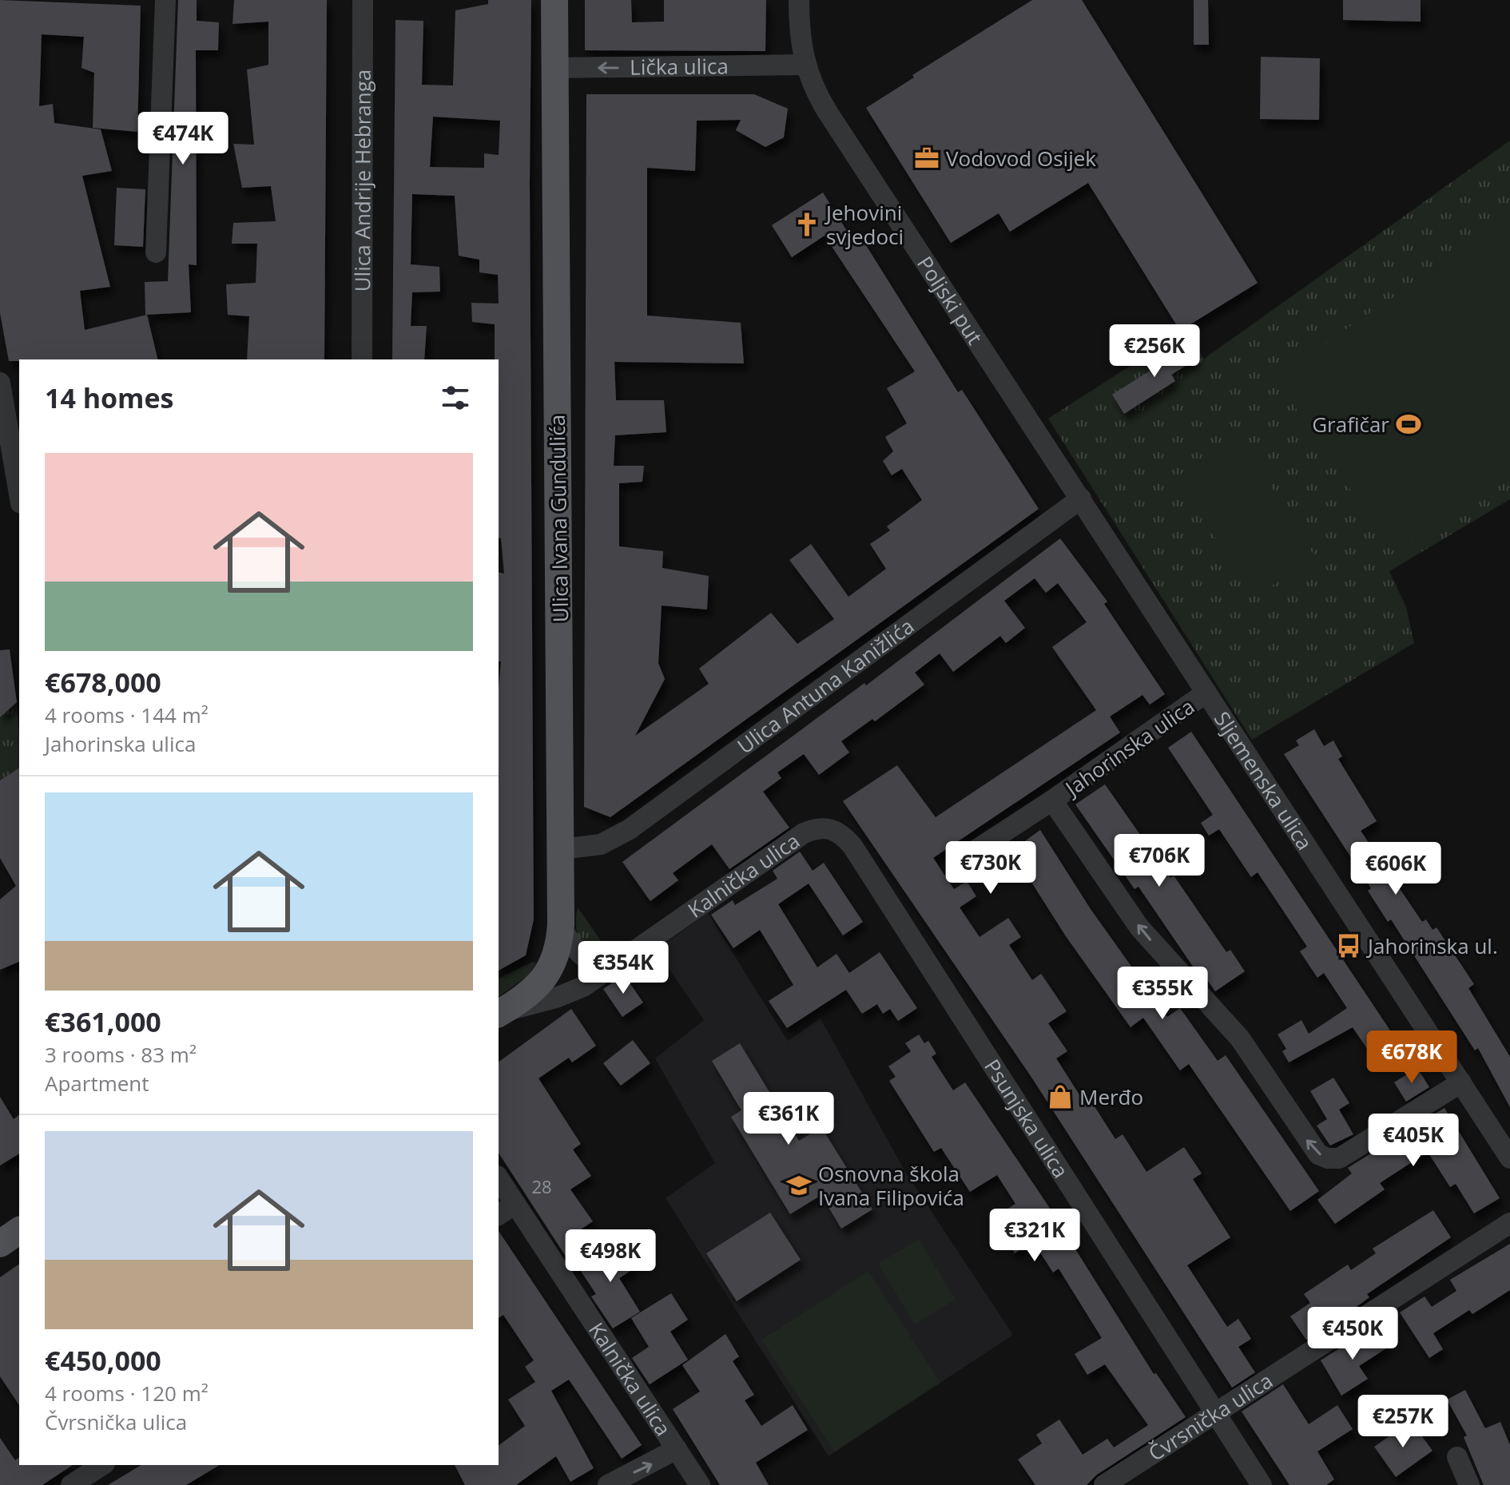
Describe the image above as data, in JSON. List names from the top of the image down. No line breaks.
{"streets":{"main road":["Ulica Ivana Gundulića"],"street":["Lička ulica","Ulica Andrije Hebranga","Poljski put","Ulica Antuna Kanižlića","Jahorinska ulica","Sljemenska ulica","Kalnička ulica","Psunjska ulica","Čvrsnička ulica"]},"crossings":[["Lička ulica","Poljski put"],["Lička ulica","Ulica Ivana Gundulića"],["Poljski put","Ulica Antuna Kanižlića"],["Poljski put","Sljemenska ulica"],["Ulica Ivana Gundulića","Ulica Antuna Kanižlića"],["Ulica Ivana Gundulića","Kalnička ulica"],["Ulica Antuna Kanižlića","Sljemenska ulica"],["Jahorinska ulica","Sljemenska ulica"],["Kalnička ulica","Psunjska ulica"],["Psunjska ulica","Čvrsnička ulica"]],"one_way":["Lička ulica","Jahorinska ulica"],"places":{"office":["Vodovod Osijek"],"church":["Jehovini svjedoci"],"sports":["Grafičar"],"bus stop":["Jahorinska ul."],"shop":["Merđo"],"school or university":["Osnovna škola Ivana Filipovića"]},"house_numbers":["28"],"page":{"price":["€474K","€256K","€706K","€730K","€606K","€354K","€355K","€678K","€361K","€405K","€321K","€498K","€450K","€257K"],"heading":"14 homes","list":[{"name":"€678,000","note":"4 rooms · 144 m² · Jahorinska ulica"},{"name":"€361,000","note":"3 rooms · 83 m² · Apartment"},{"name":"€450,000","note":"4 rooms · 120 m² · Čvrsnička ulica"}]}}
